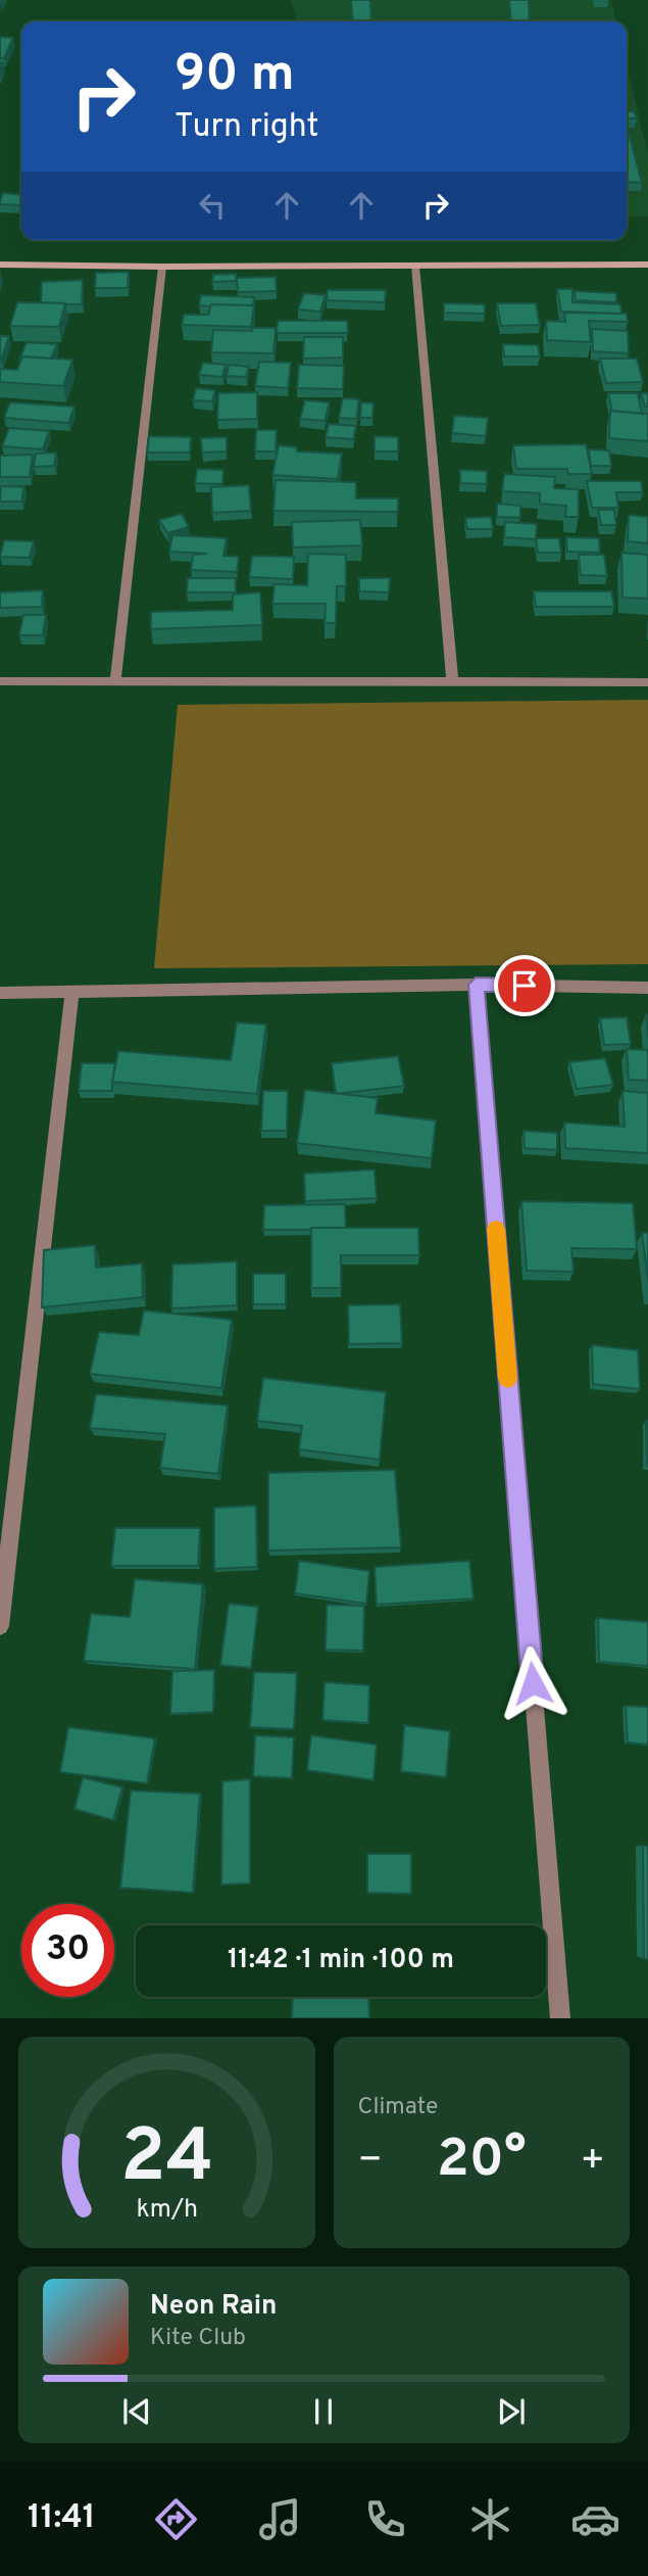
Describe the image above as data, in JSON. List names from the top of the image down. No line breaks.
{"page":{"turn":["90 m","Turn right"],"limit":"30","trip":"11:42 · 1 min · 100 m","tile":"Climate","heat":["−","20°","+"],"song":["Neon Rain","Kite Club"],"tabs":"11:41","gauge":["24","km/h"]}}
